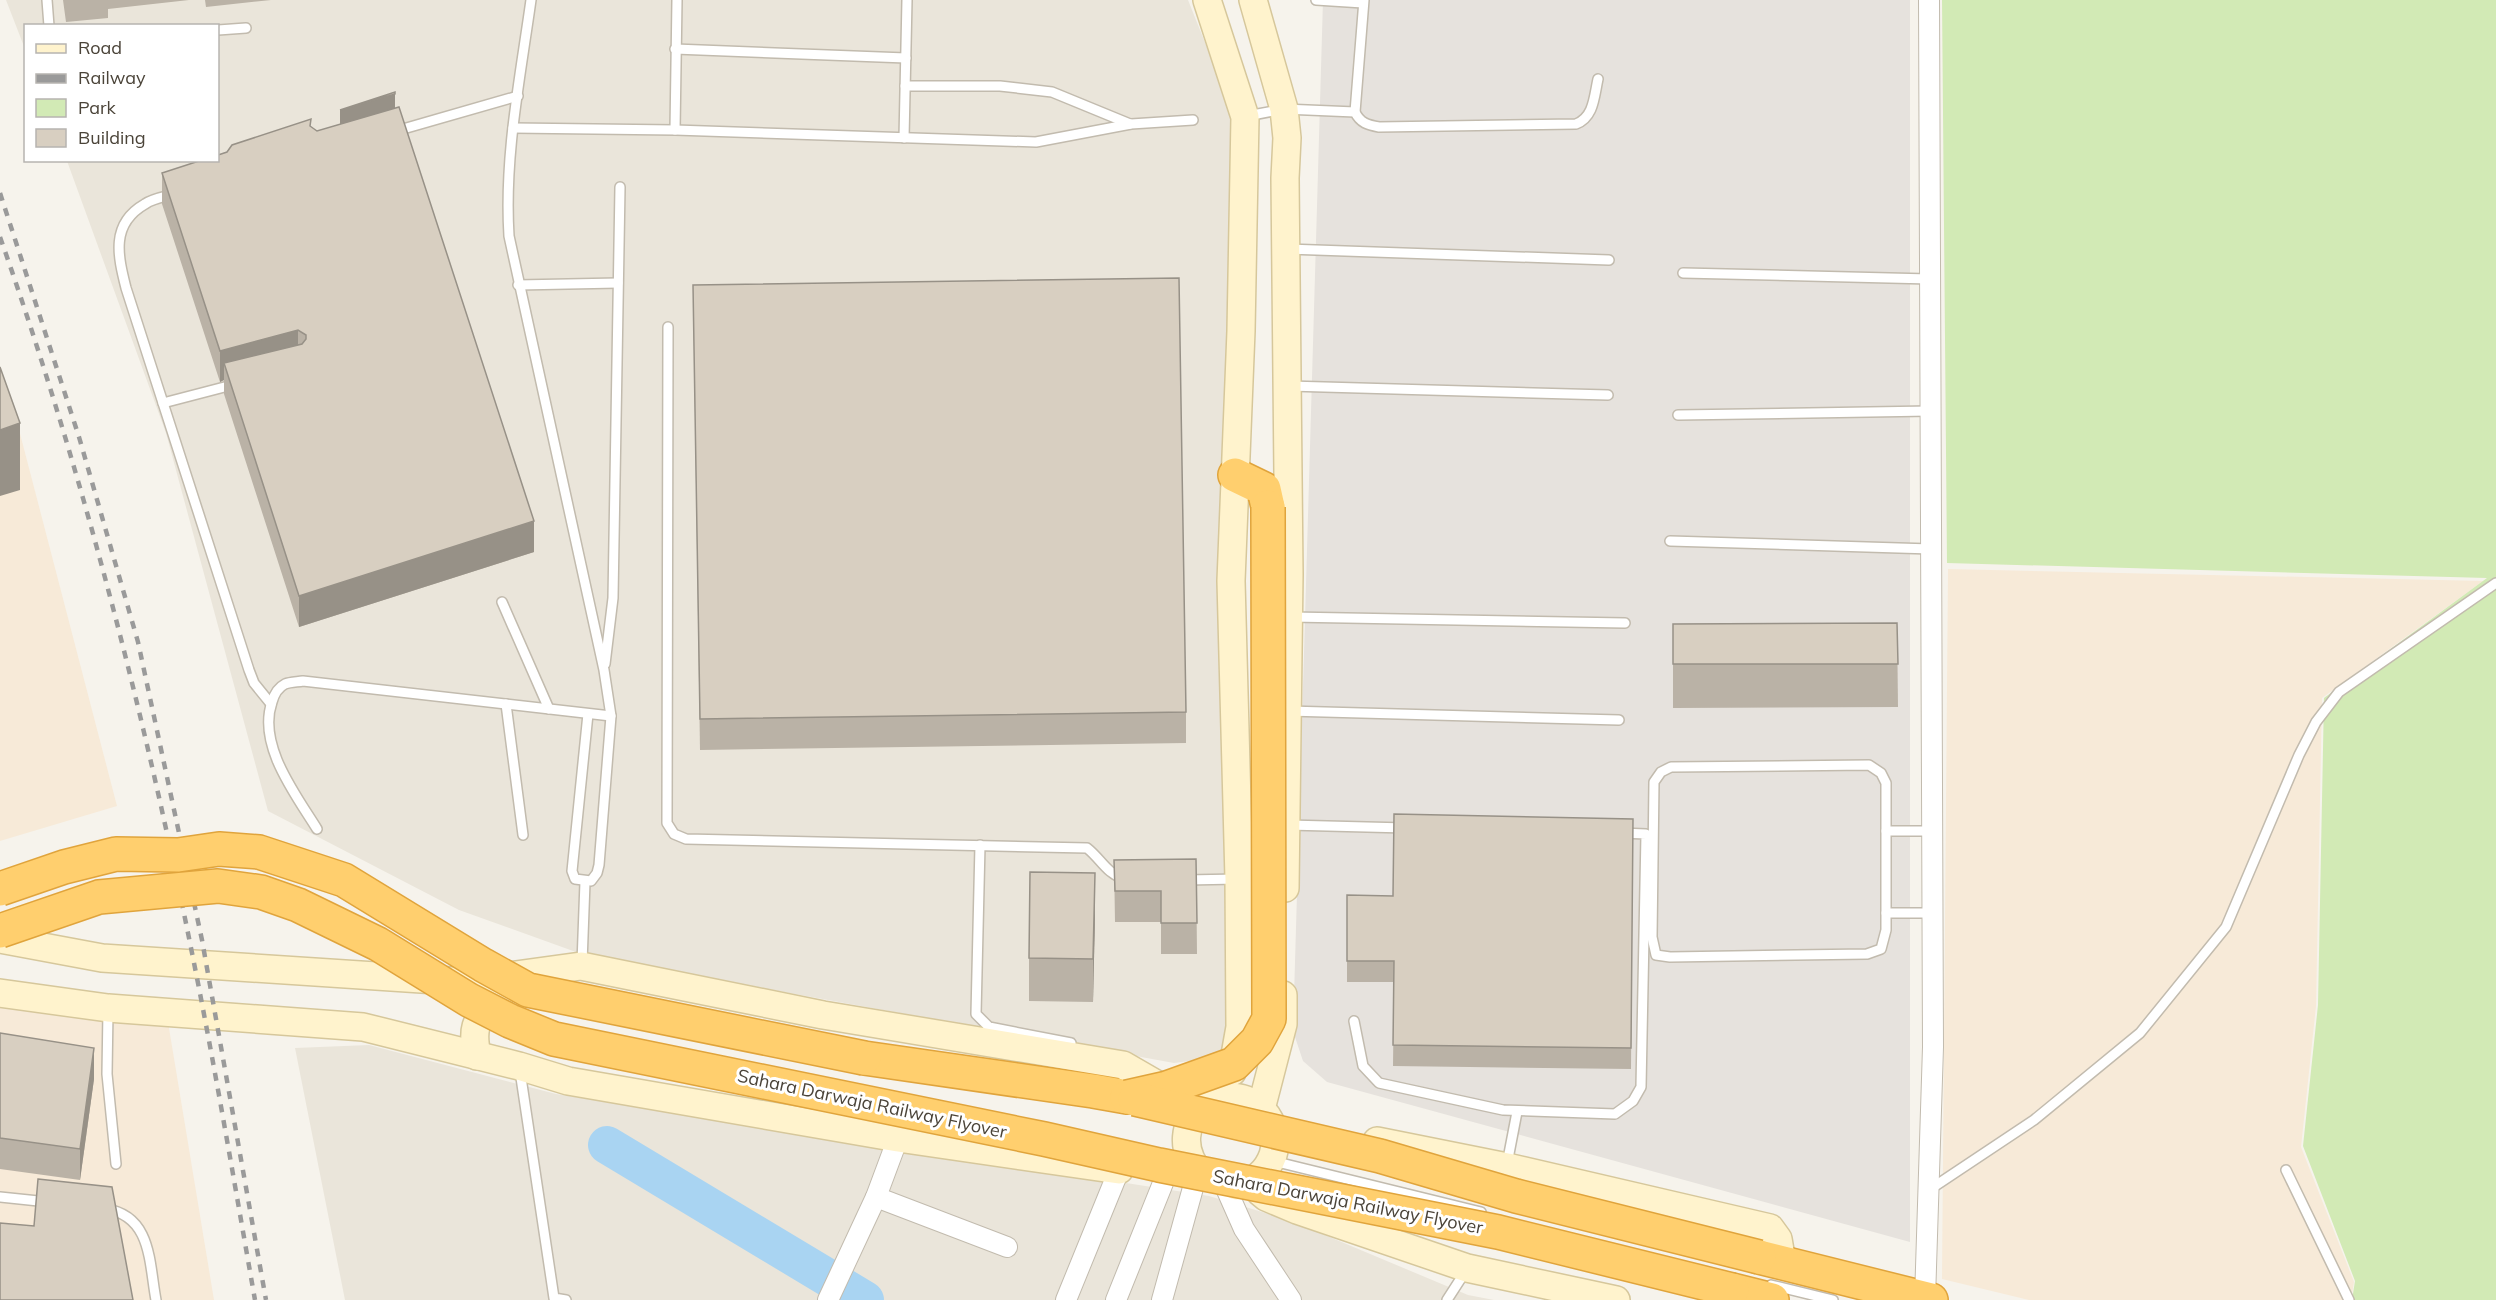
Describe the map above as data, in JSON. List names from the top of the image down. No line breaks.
{"streets":{"highway":["Sahara Darwaja Railway Flyover"]},"legend":["Road","Railway","Park","Building"]}
